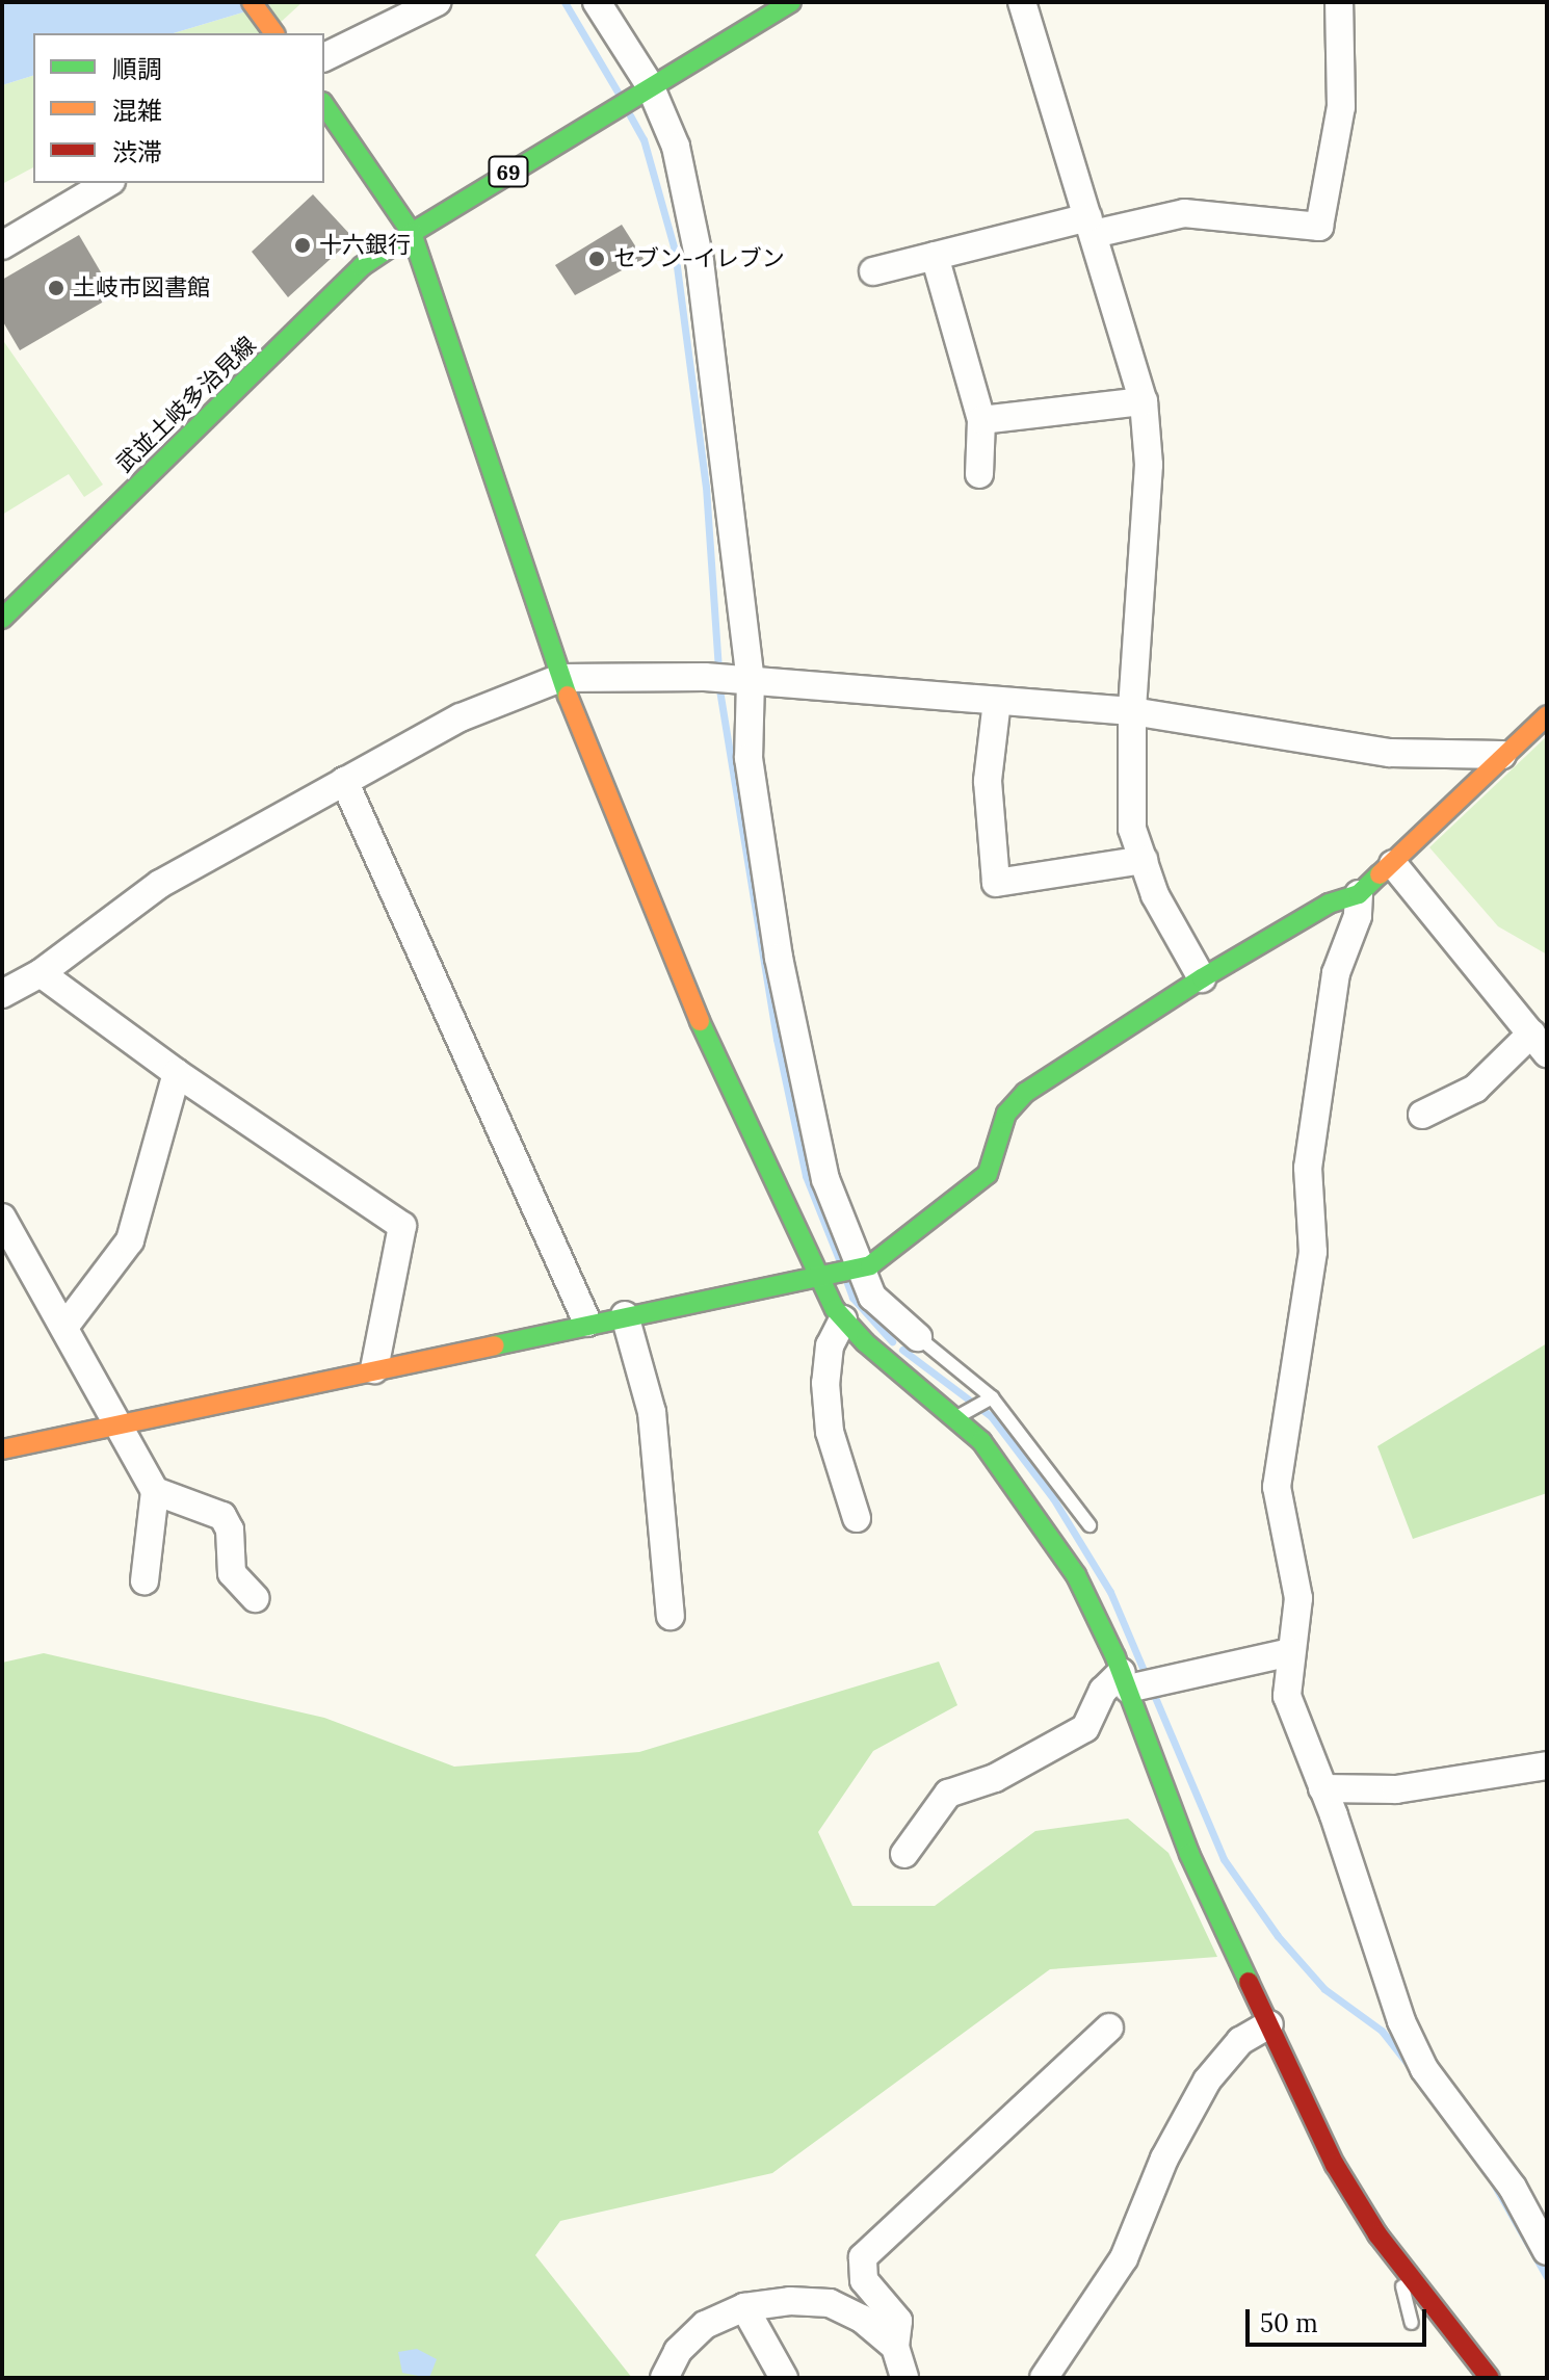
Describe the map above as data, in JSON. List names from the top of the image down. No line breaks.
{"streets":{"street":["69","武並土岐多治見線"]},"crossings":[["69","武並土岐多治見線"]],"places":["十六銀行","セブン-イレブン","土岐市図書館"],"legend":["順調","混雑","渋滞"],"scale_bar":"50 m"}
